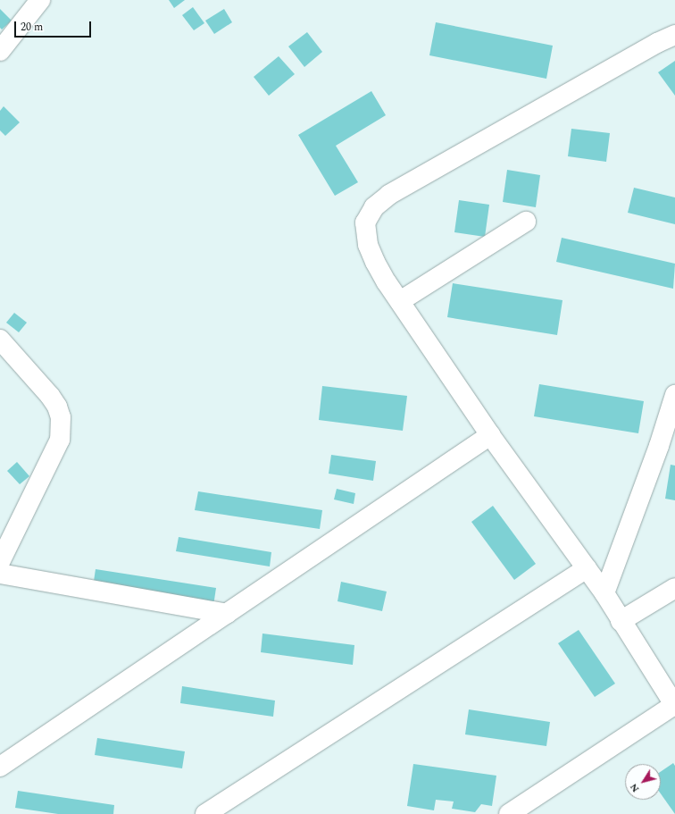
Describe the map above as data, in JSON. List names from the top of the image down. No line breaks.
{"scale_bar":"20 m","north":"bottom left"}
